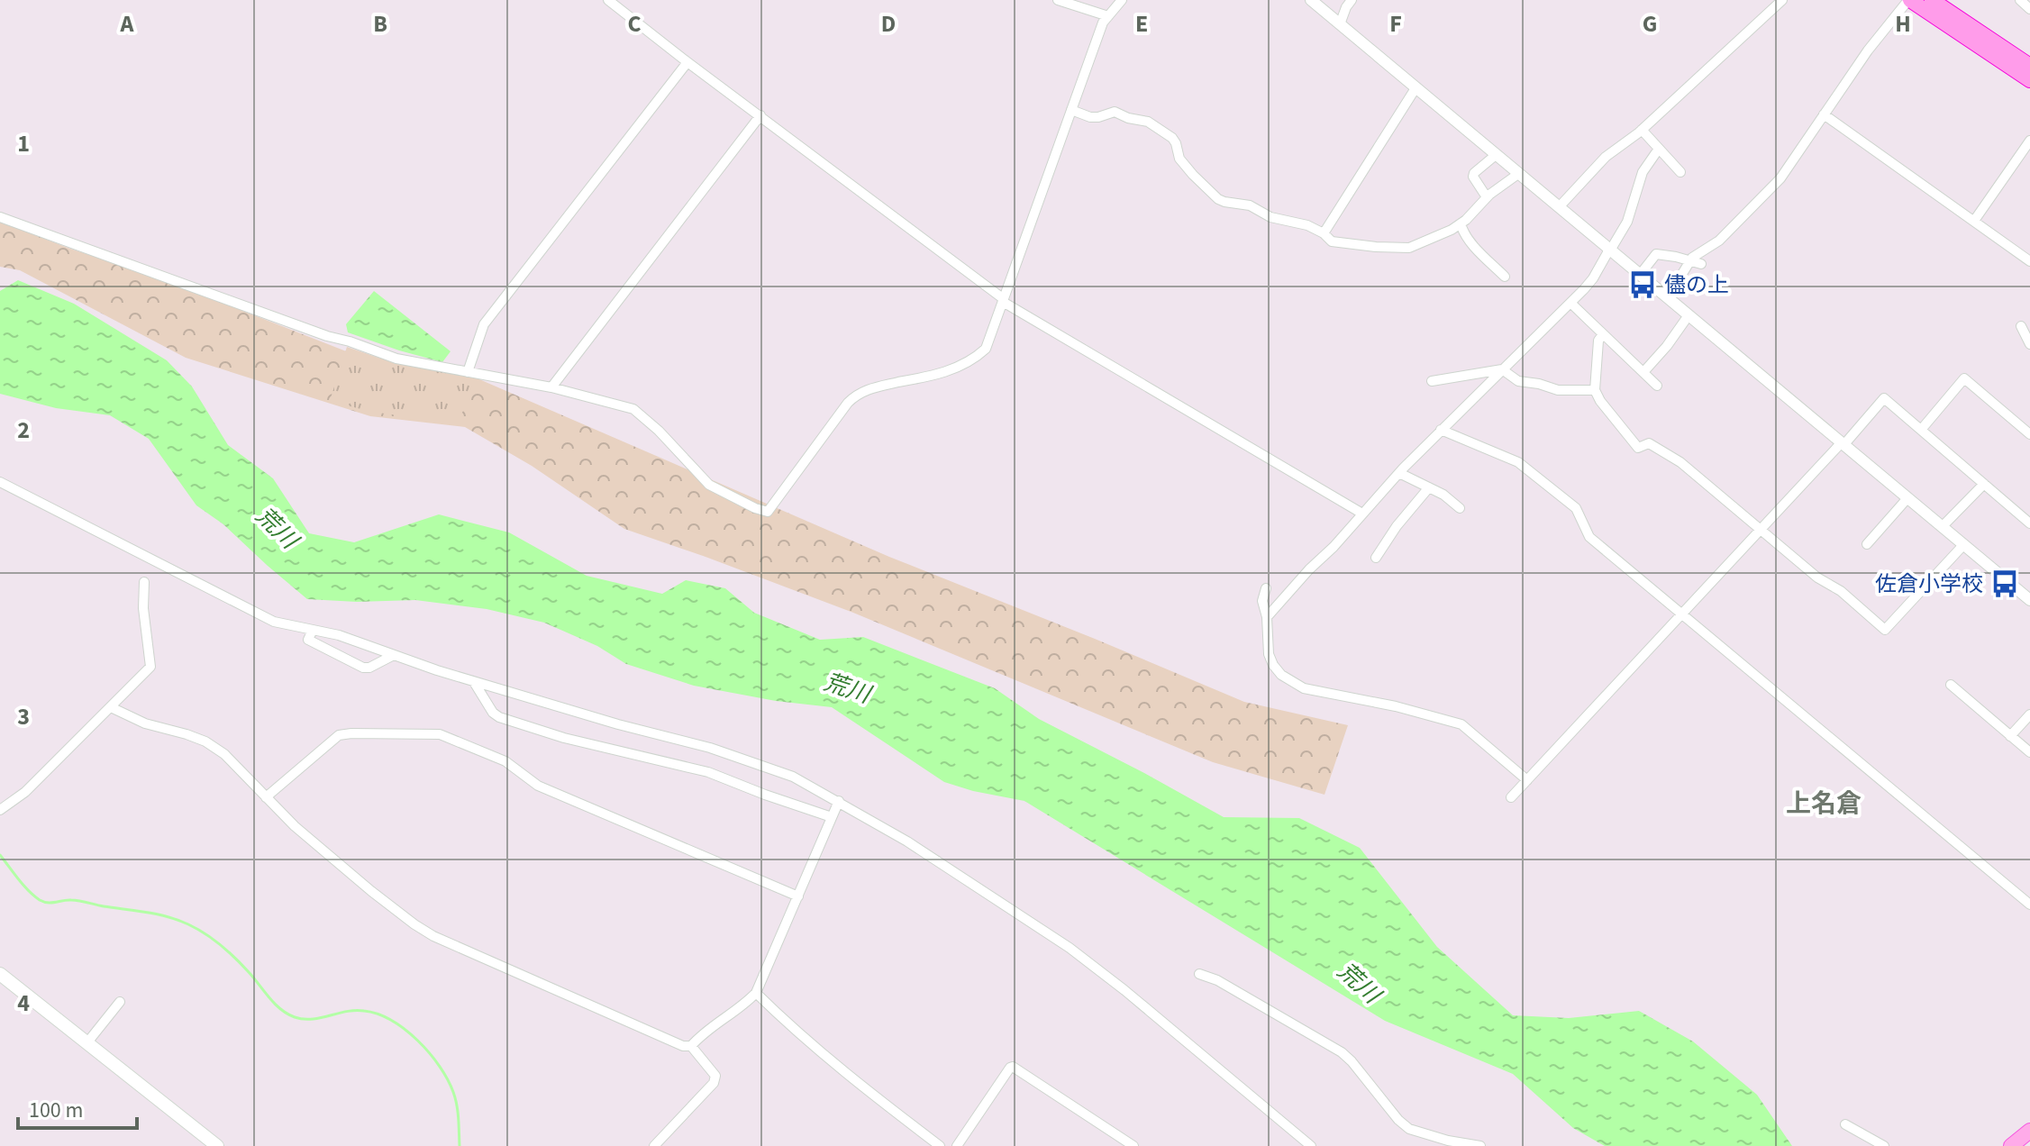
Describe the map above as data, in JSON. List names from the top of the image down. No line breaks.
{"districts":["上名倉"],"water":["荒川"],"places":{"bus stop":["儘の上","佐倉小学校"]},"scale_bar":"100 m","grid":{"columns":["A","B","C","D","E","F","G","H"],"rows":["1","2","3","4"]}}
